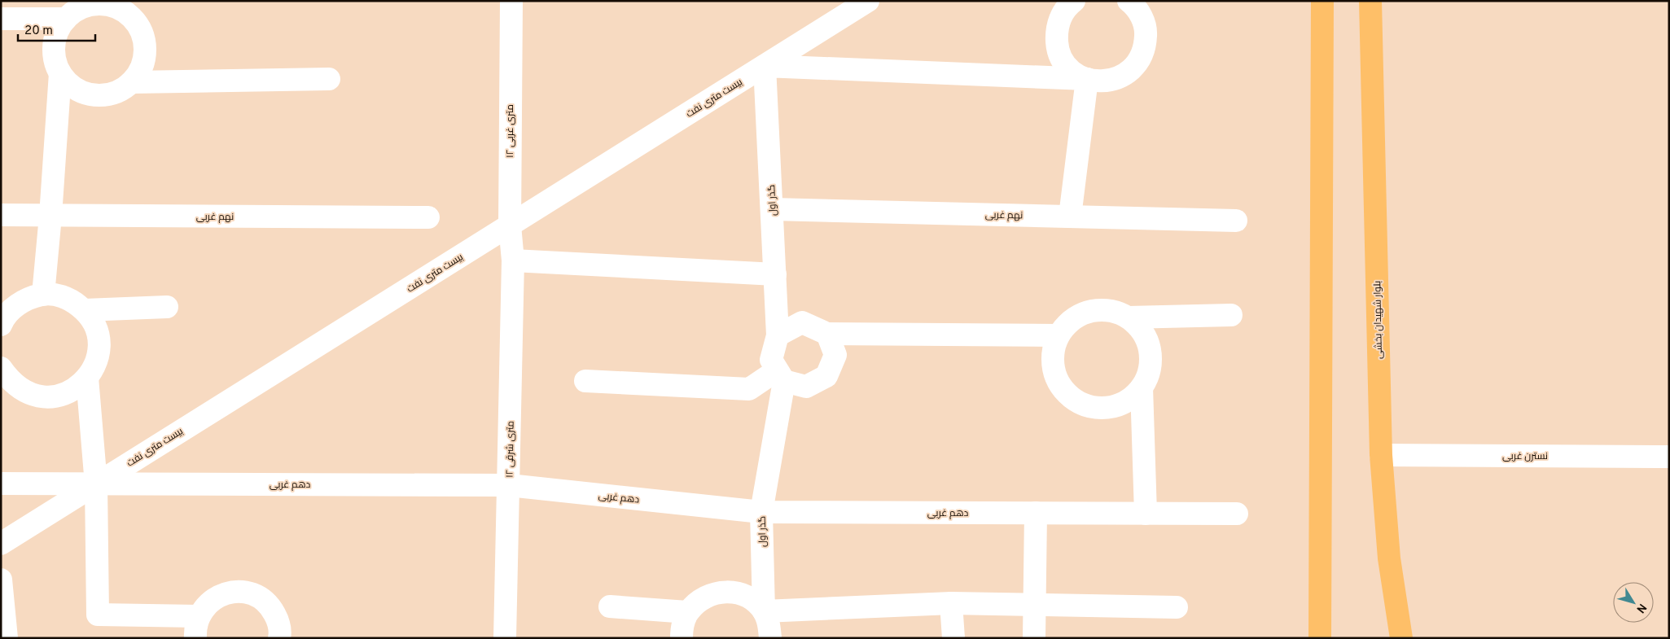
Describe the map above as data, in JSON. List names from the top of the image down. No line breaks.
{"streets":{"main road":["بلوار شهیدان بخشی"],"street":["بیست متری نفت","۱۲ متری غربی","گذر اول","نهم غربی","۱۲ متری شرقی","نسترن غربی","دهم غربی"]},"crossings":[["بیست متری نفت","۱۲ متری غربی"],["بیست متری نفت","گذر اول"],["بیست متری نفت","دهم غربی"],["۱۲ متری غربی","۱۲ متری شرقی"],["گذر اول","نهم غربی"],["گذر اول","دهم غربی"],["بلوار شهیدان بخشی","نسترن غربی"],["۱۲ متری شرقی","دهم غربی"]],"scale_bar":"20 m","north":"bottom right"}
